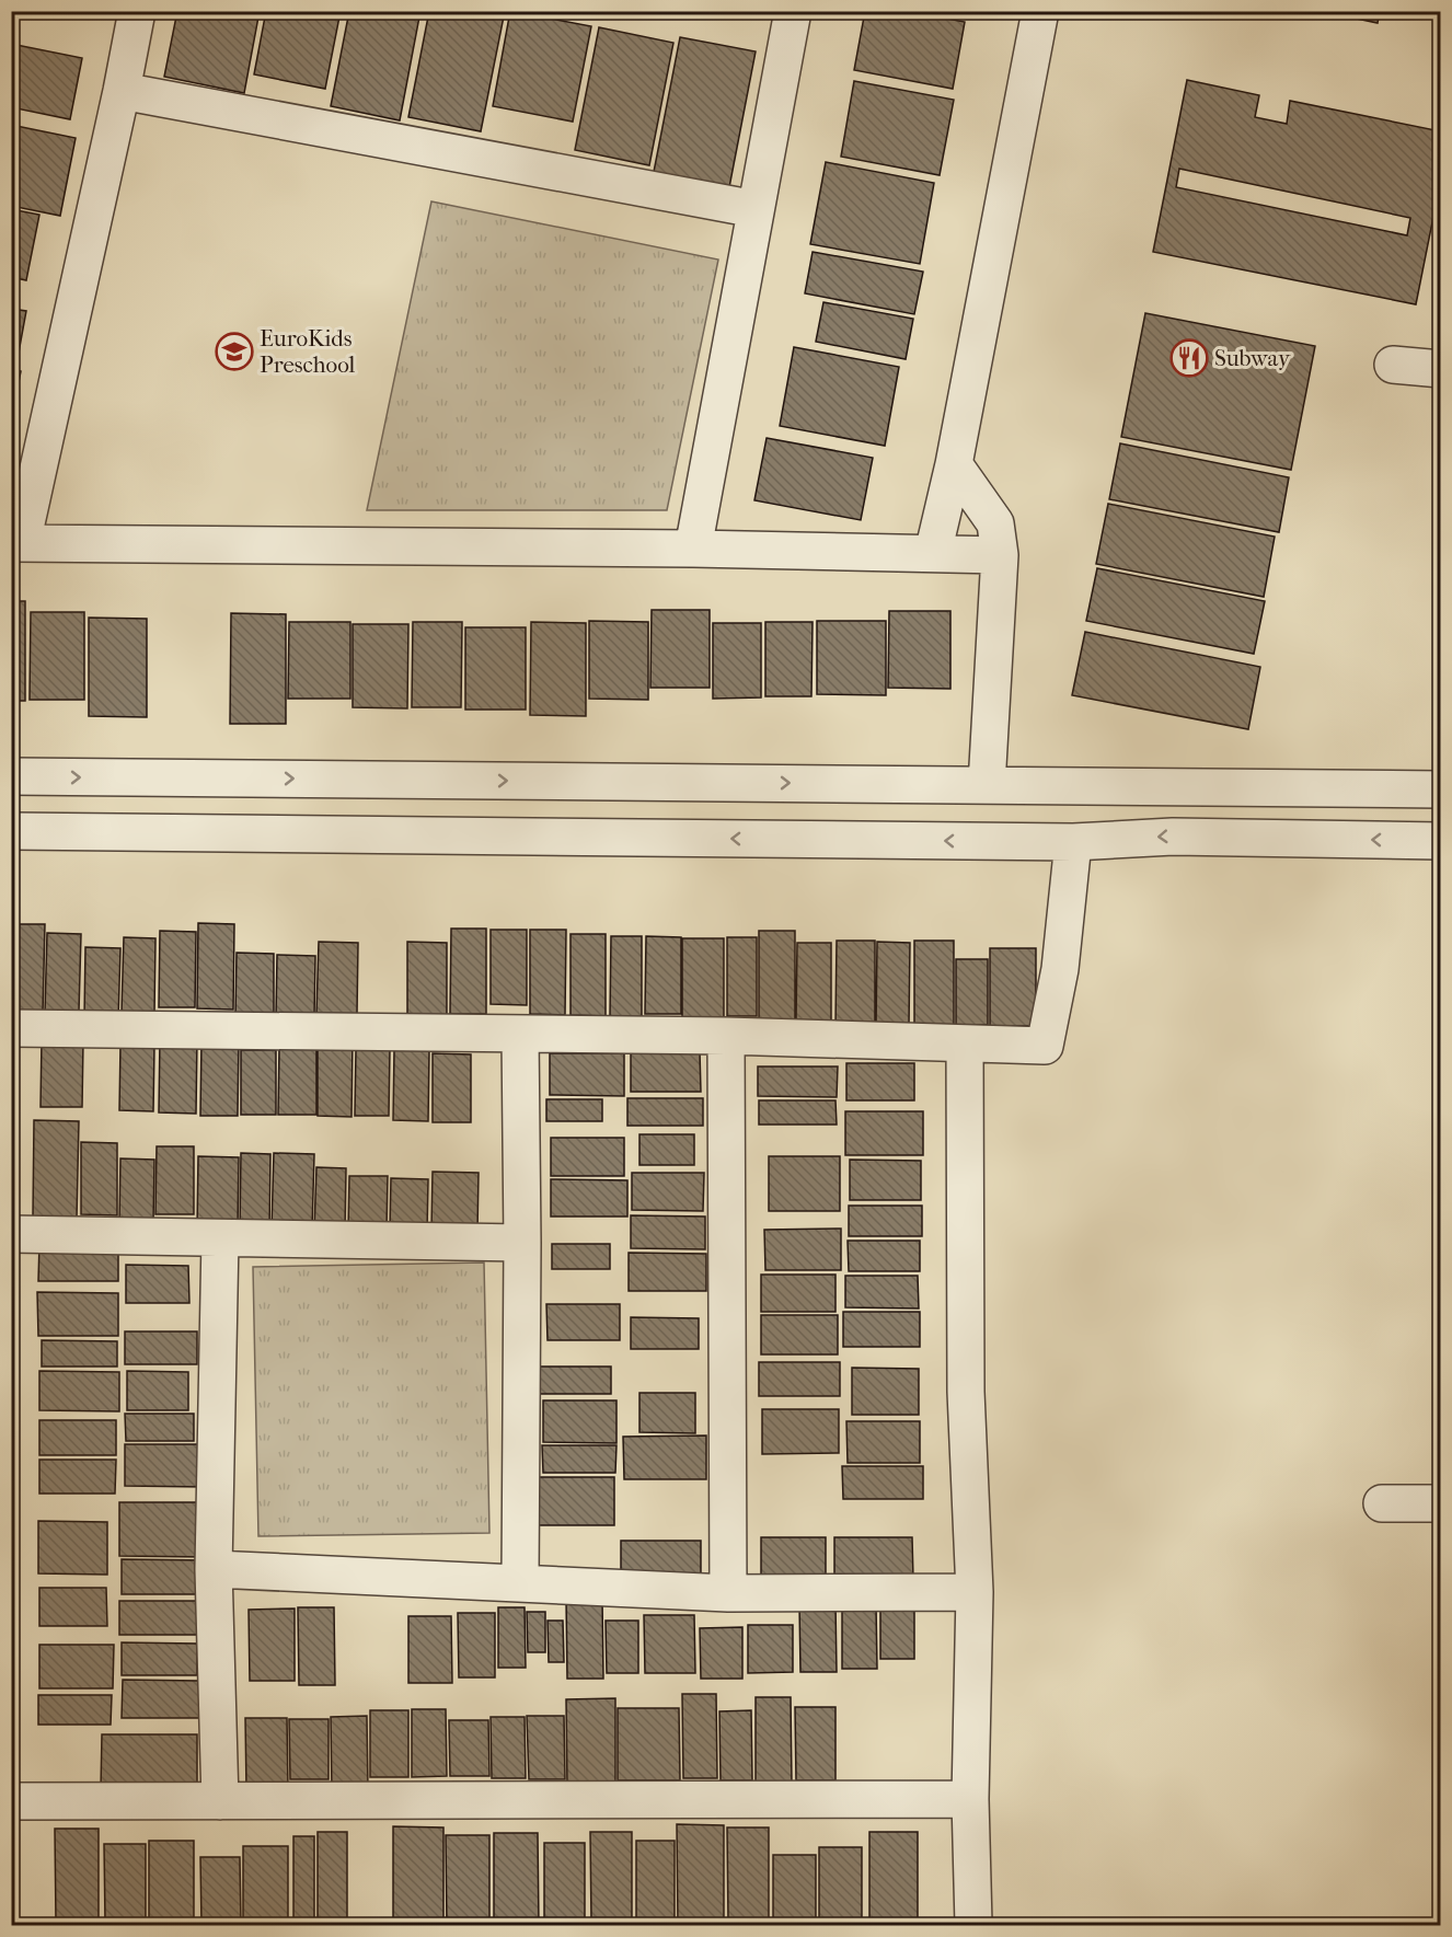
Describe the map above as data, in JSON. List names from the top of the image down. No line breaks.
{"places":{"school or university":["EuroKids Preschool"],"restaurant":["Subway"]}}
